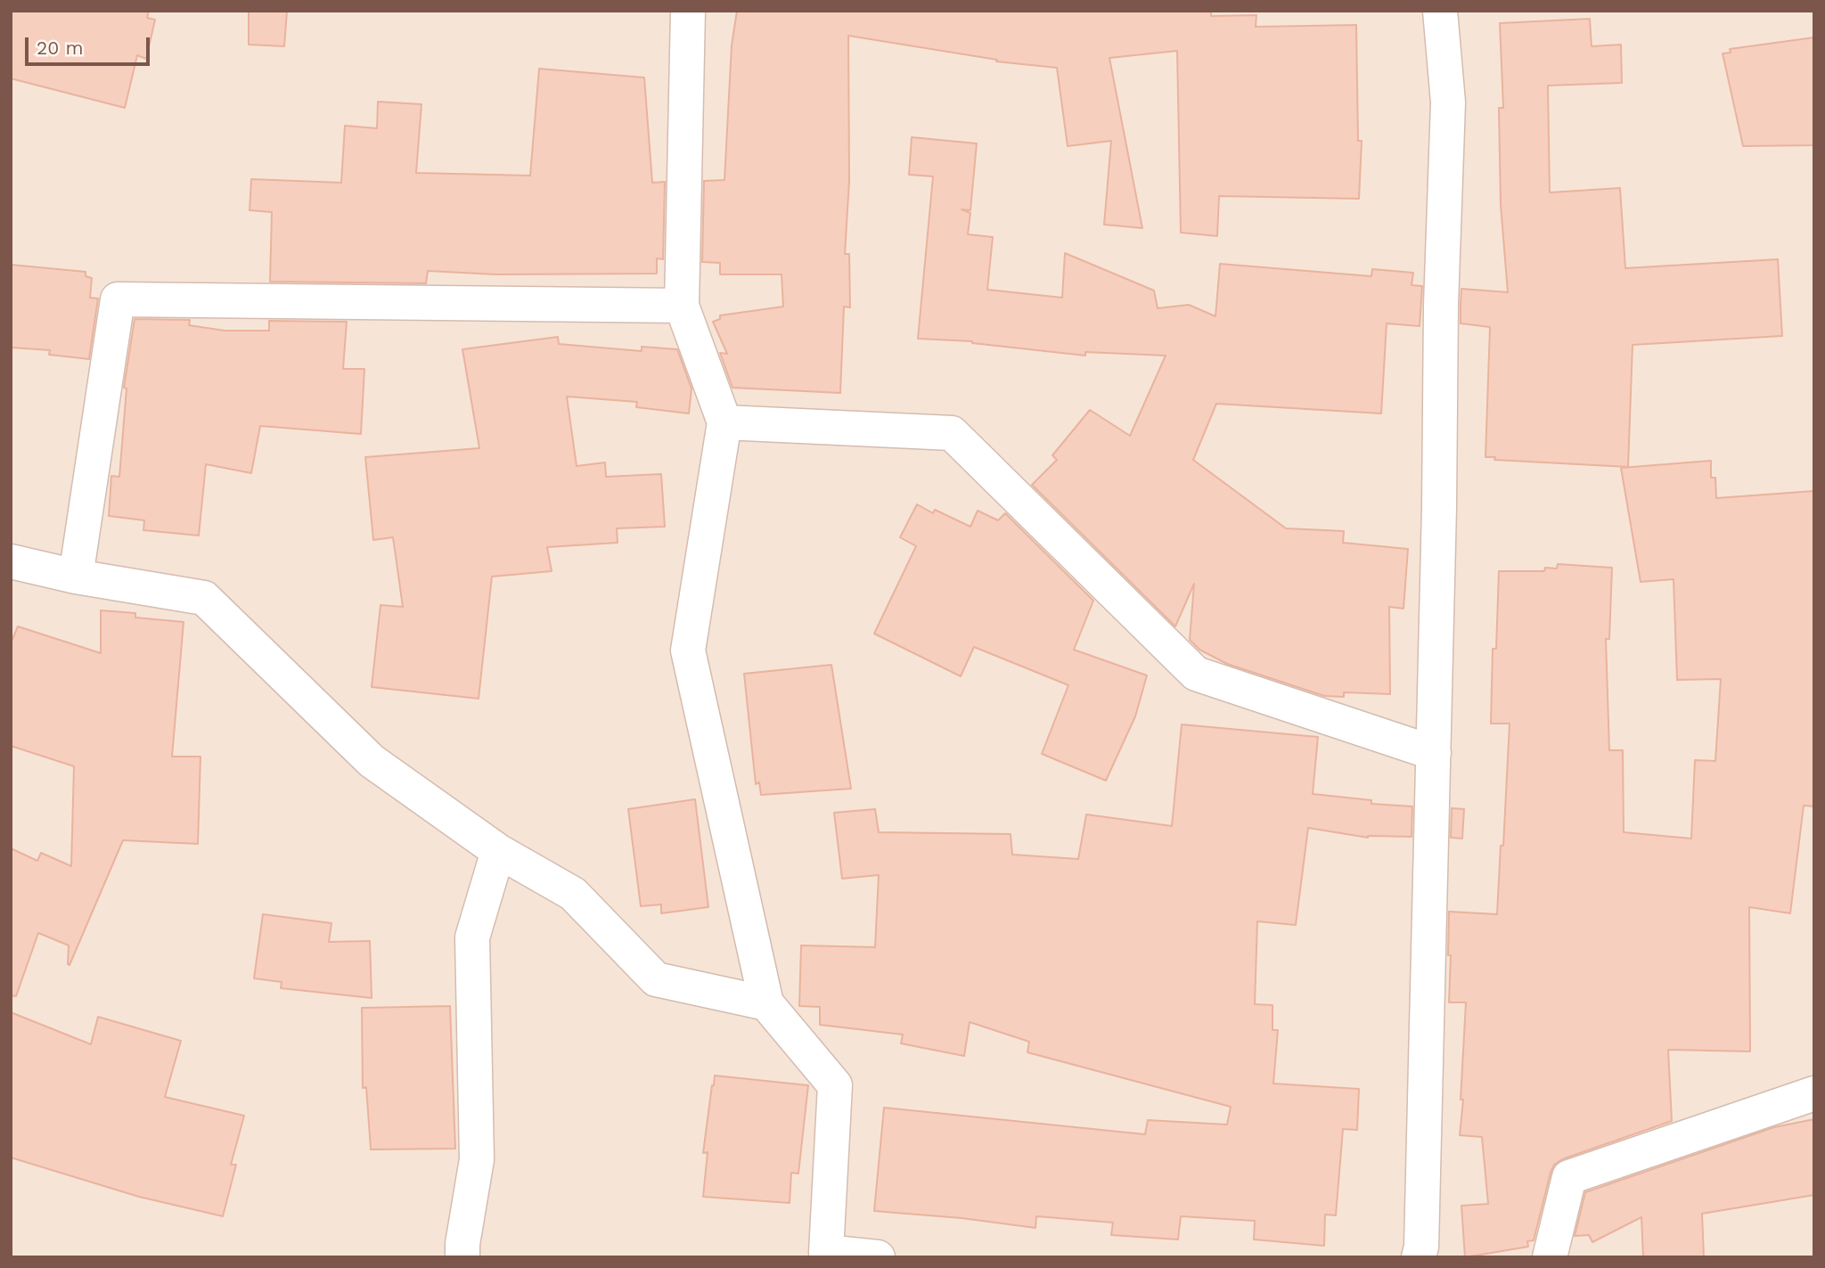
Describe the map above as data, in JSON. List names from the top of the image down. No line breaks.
{"scale_bar":"20 m"}
